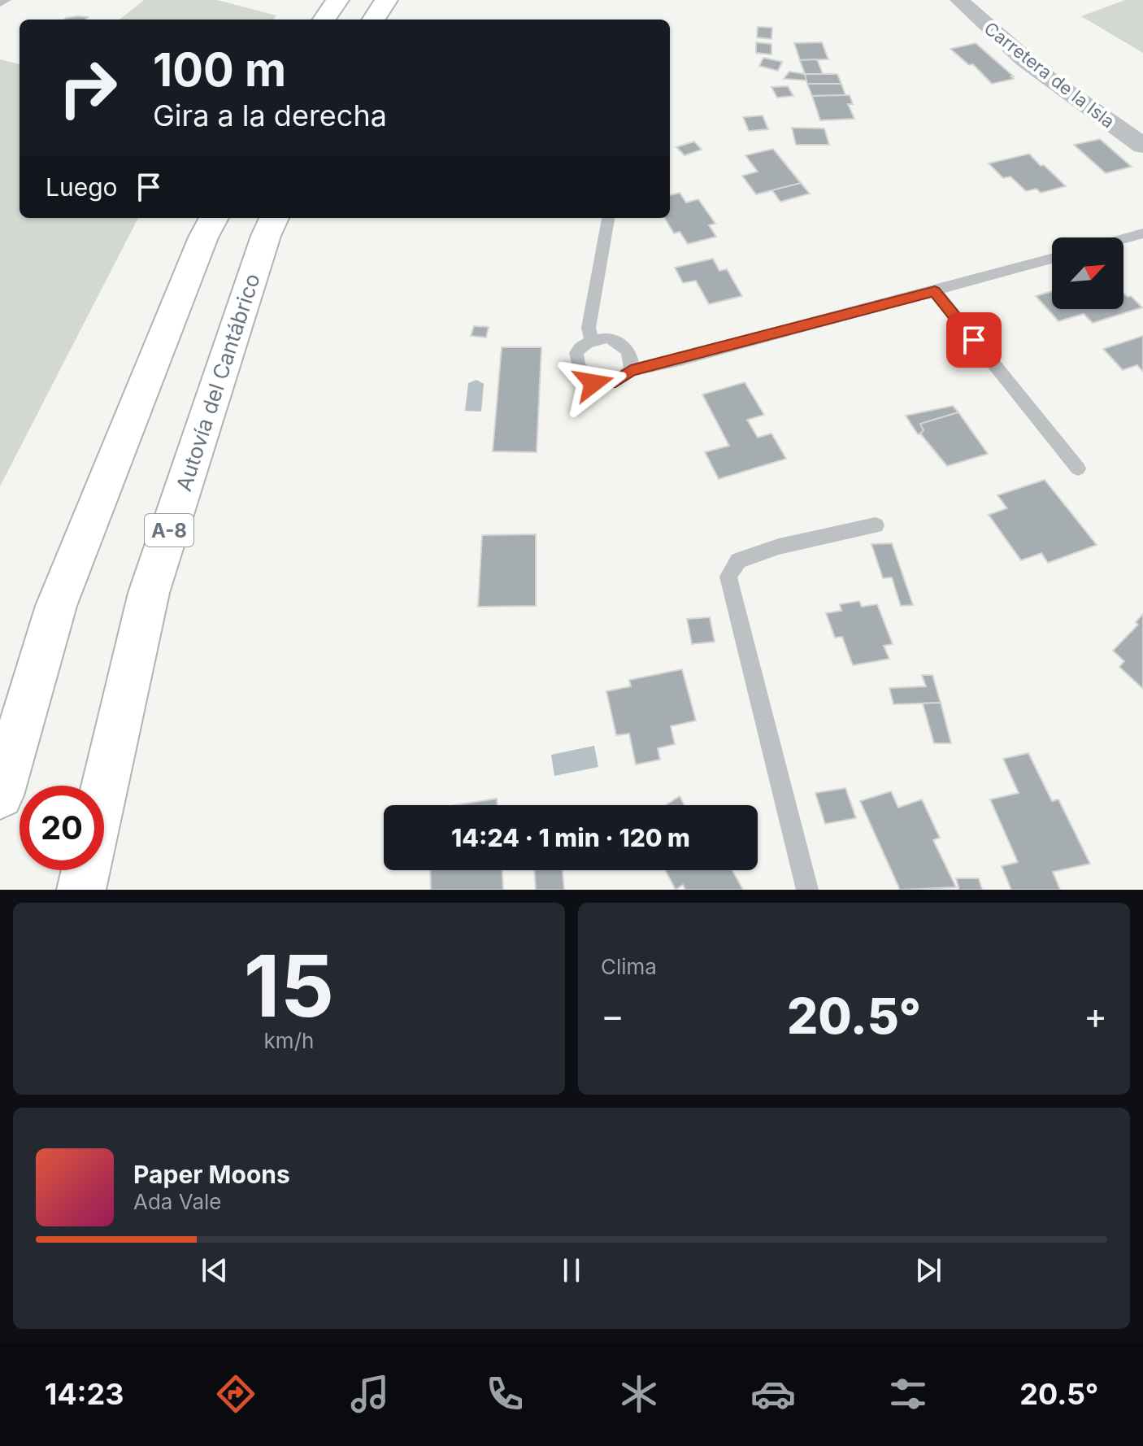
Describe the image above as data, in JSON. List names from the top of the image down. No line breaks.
{"streets":{"highway":["Autovía del Cantábrico","A-8"],"street":["Carretera de la Isla"]},"north":"top right","page":{"turn":["100 m","Gira a la derecha"],"then":"Luego","limit":"20","trip":"14:24 · 1 min · 120 m","tile":[["15","km/h"],"Clima"],"heat":["−","20.5°","+"],"song":["Paper Moons","Ada Vale"],"tabs":["14:23","20.5°"]}}
